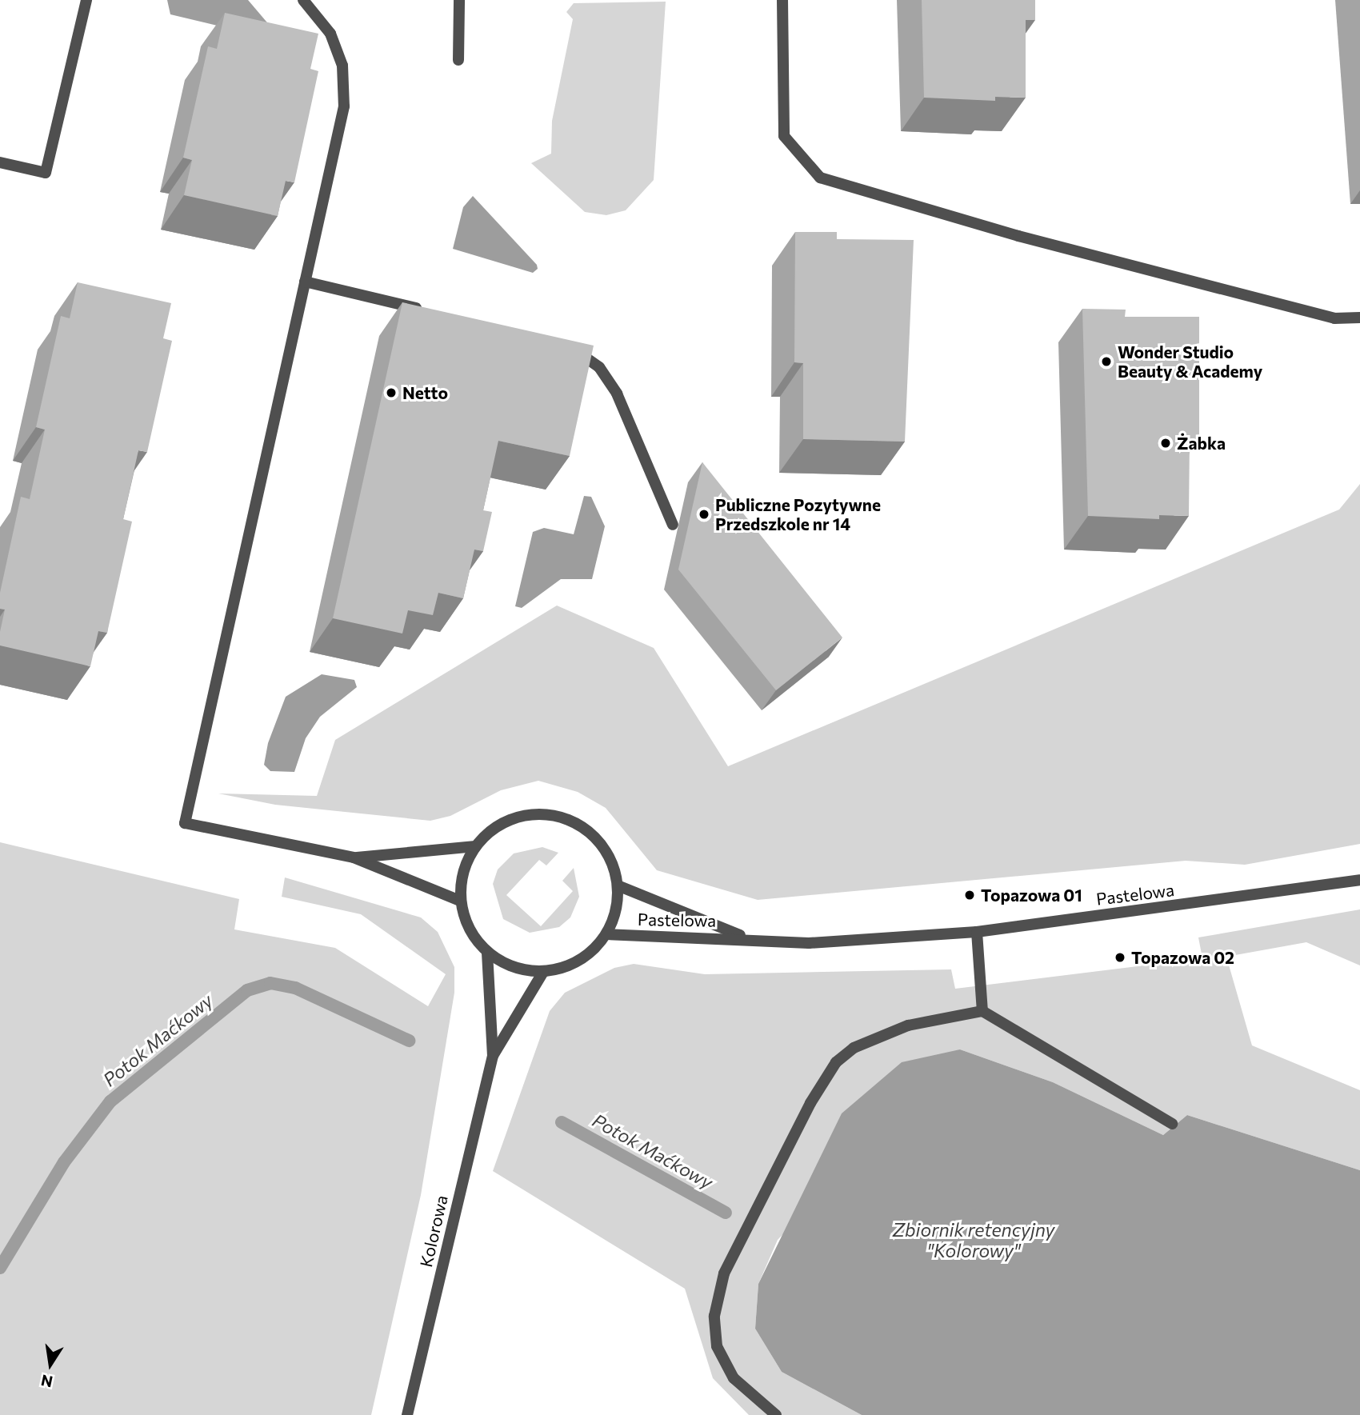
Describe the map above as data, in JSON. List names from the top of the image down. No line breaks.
{"streets":{"street":["Pastelowa","Kolorowa"]},"crossings":[["Pastelowa","Kolorowa"]],"water":["Potok Maćkowy","Zbiornik retencyjny \"Kolorowy\""],"places":["Wonder Studio Beauty & Academy","Netto","Żabka","Publiczne Pozytywne Przedszkole nr 14","Topazowa 01","Topazowa 02"],"north":"bottom"}
